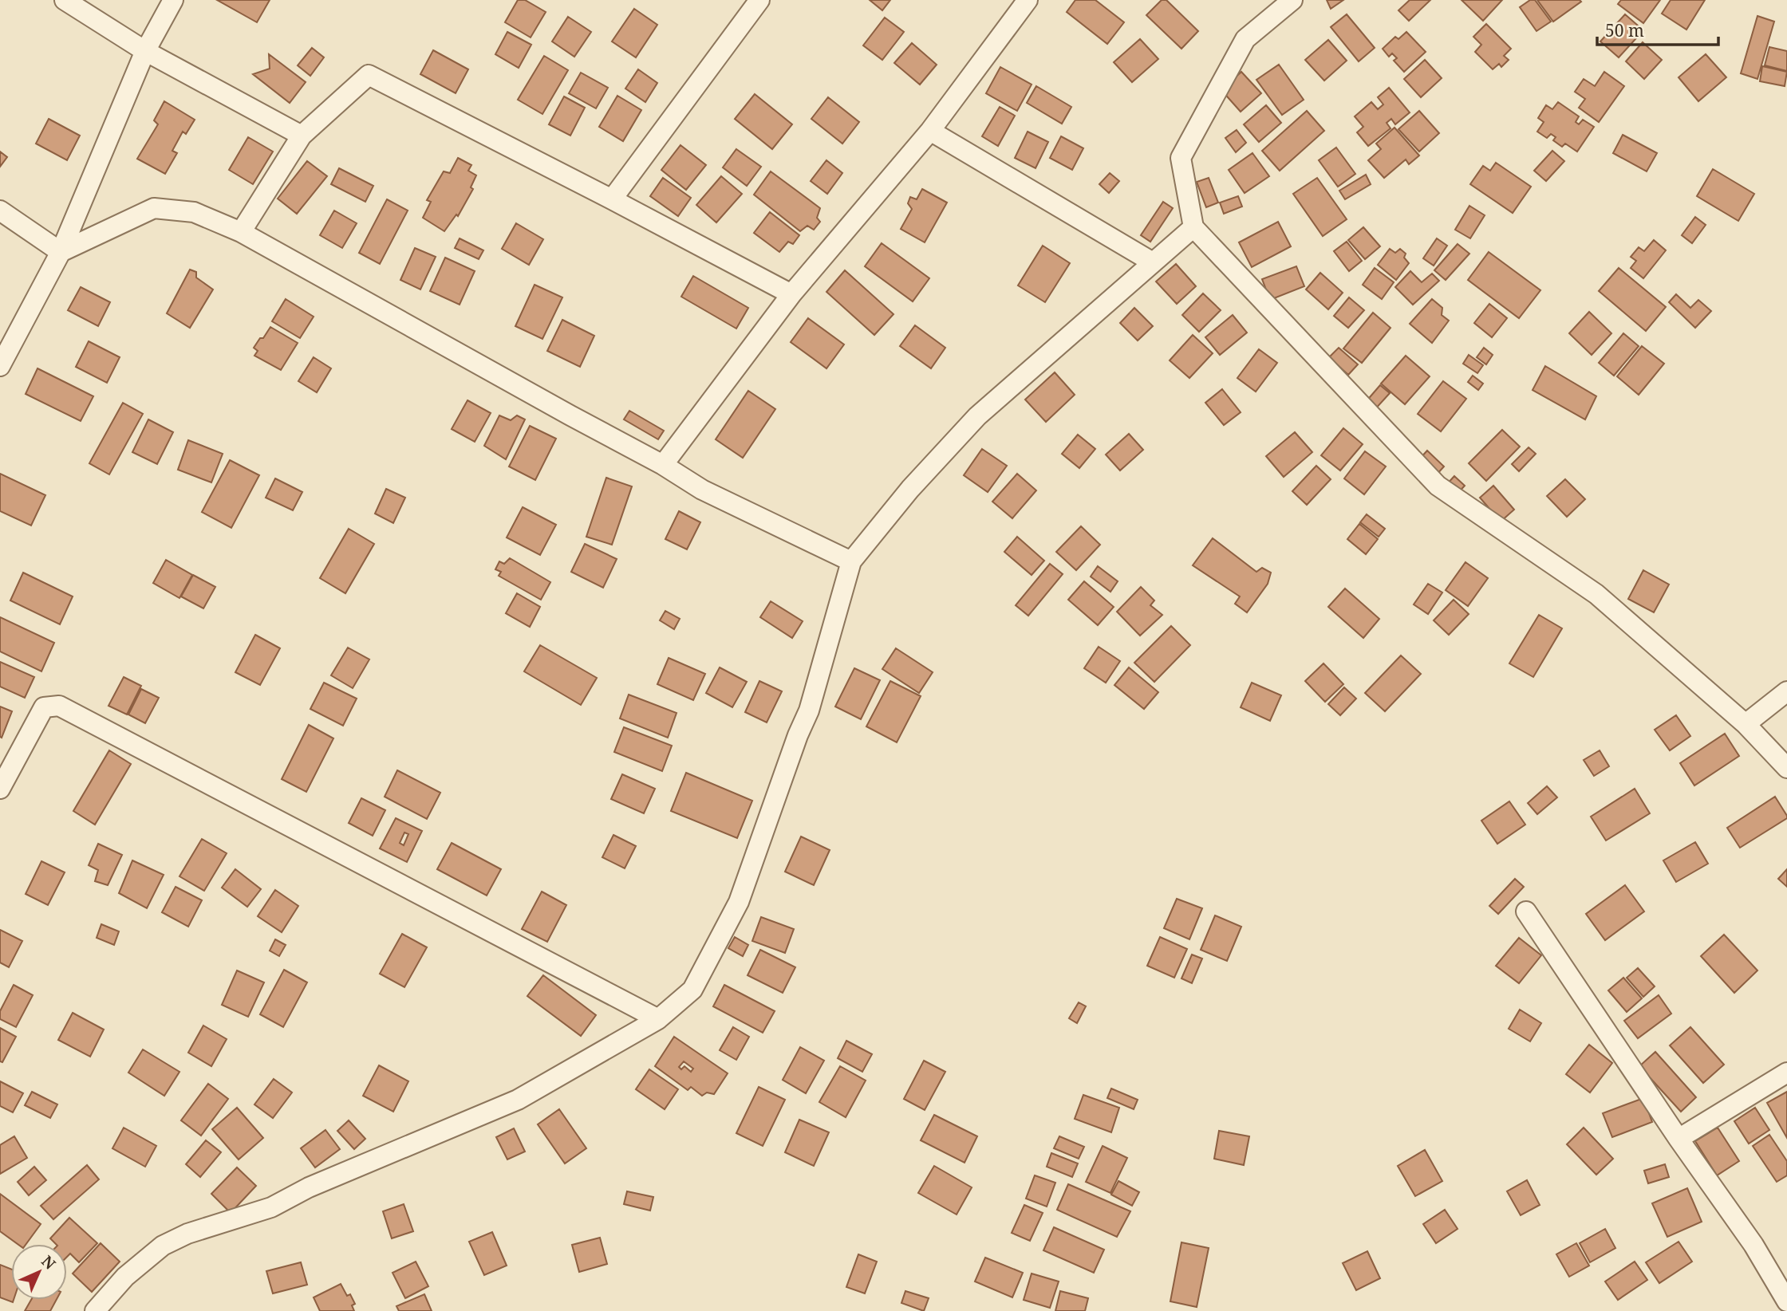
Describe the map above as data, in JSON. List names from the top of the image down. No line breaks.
{"scale_bar":"50 m","north":"top right"}
